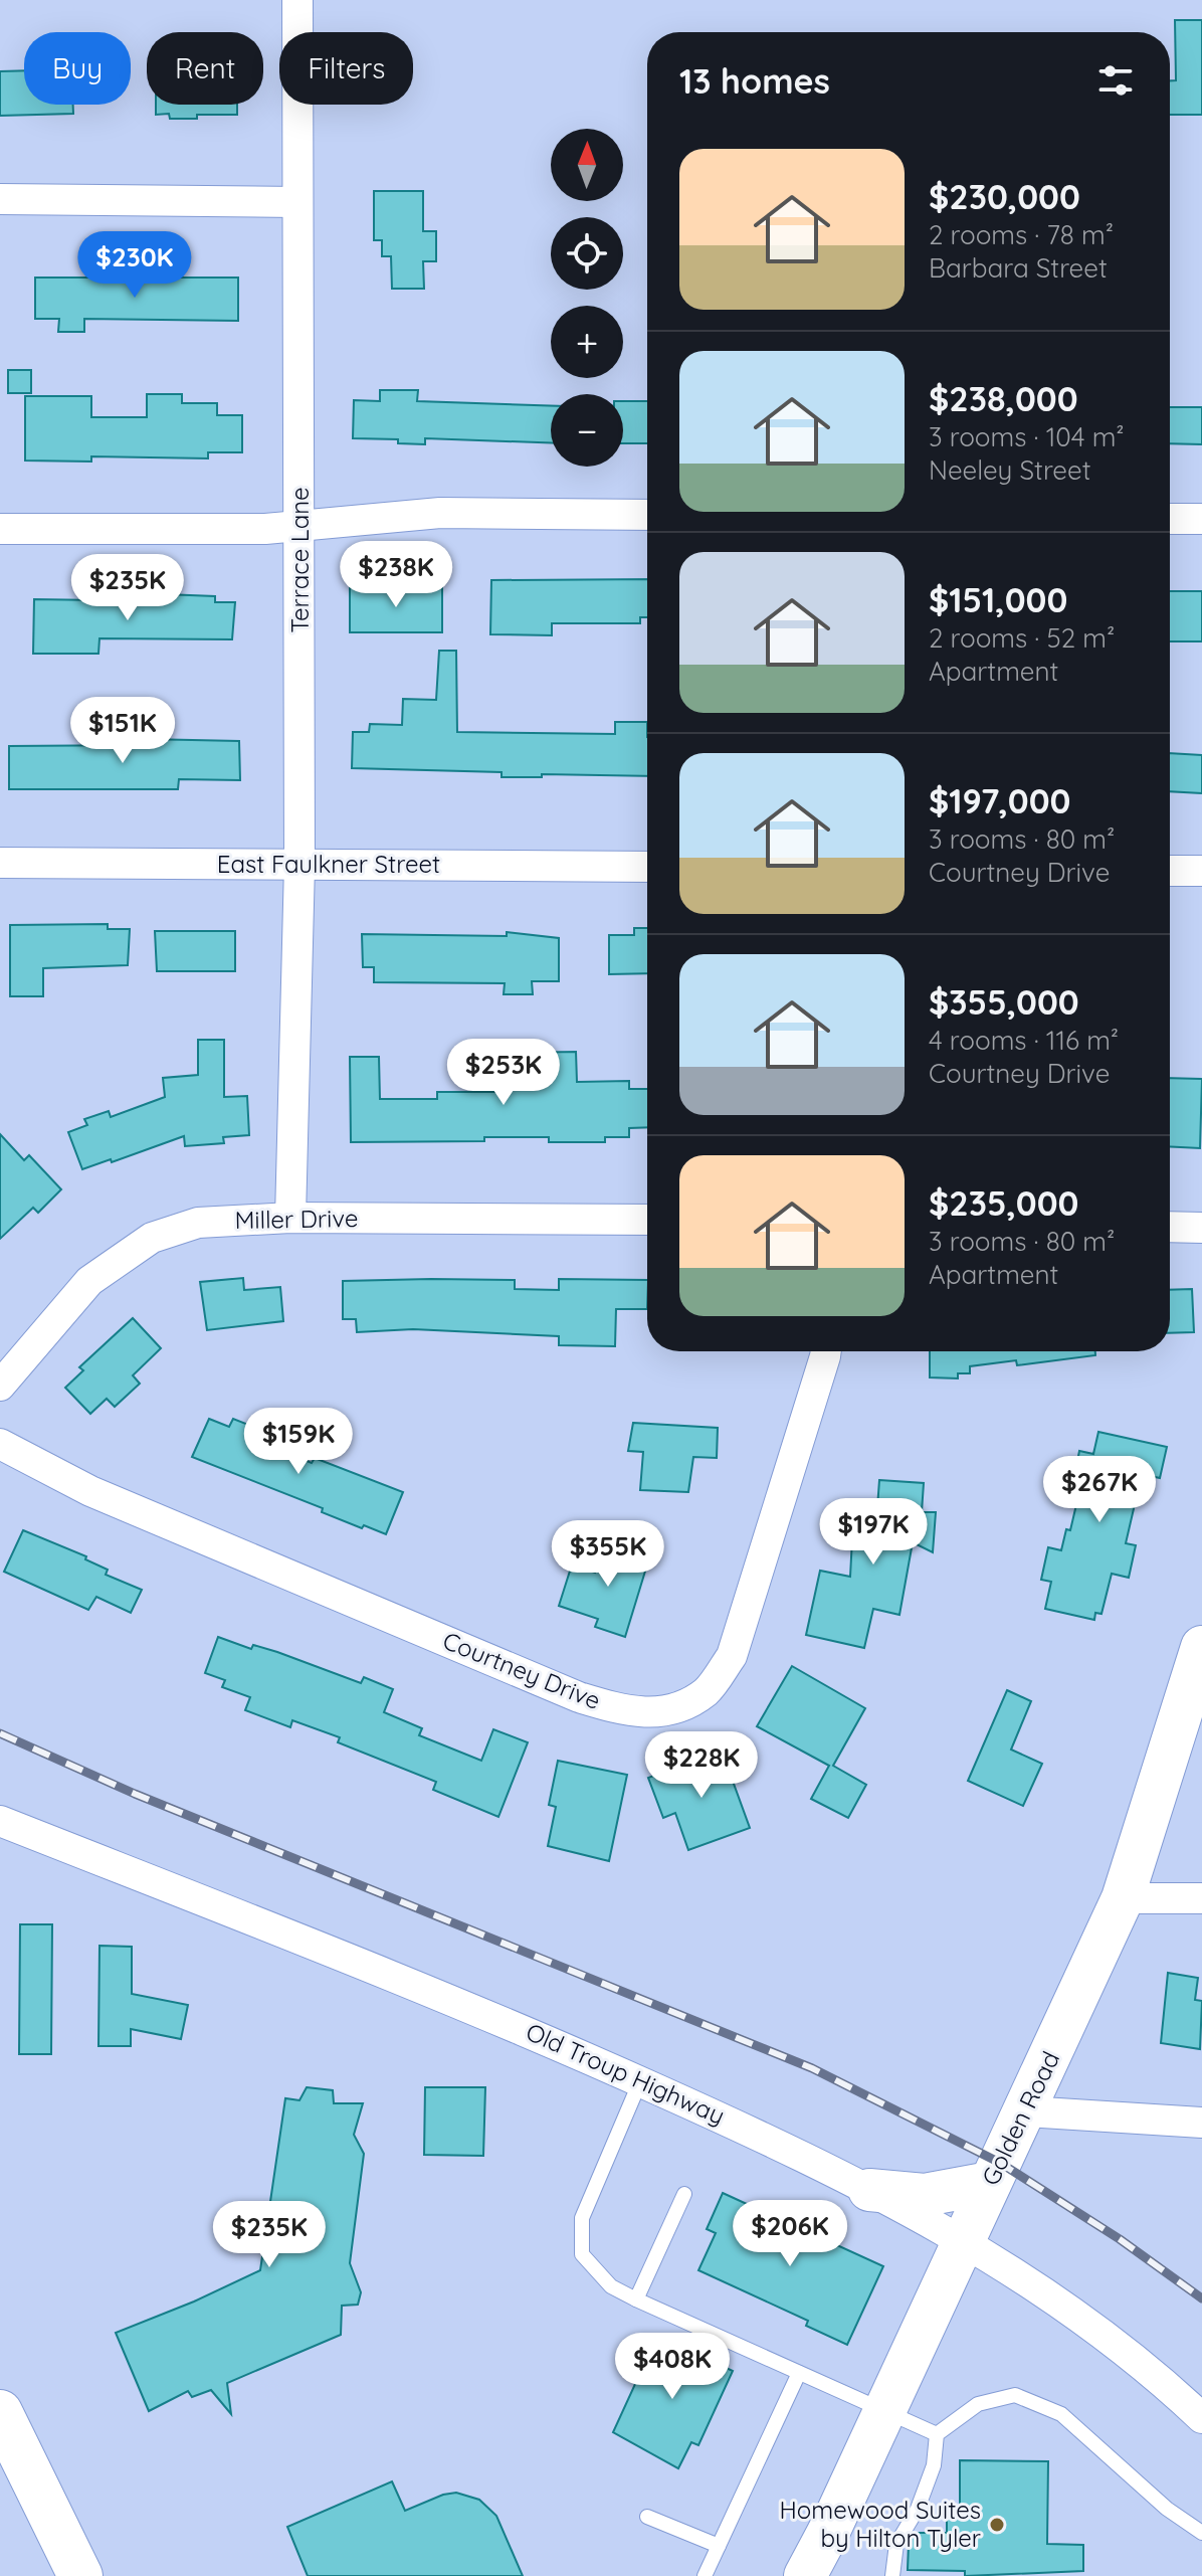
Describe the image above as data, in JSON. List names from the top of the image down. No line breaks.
{"streets":{"street":["Terrace Lane","East Faulkner Street","Miller Drive","Courtney Drive","Old Troup Highway","Golden Road"]},"crossings":[["Terrace Lane","East Faulkner Street"],["Terrace Lane","Miller Drive"],["Old Troup Highway","Golden Road"]],"places":["Homewood Suites by Hilton Tyler"],"north":"top","page":{"chip":["Buy","Rent","Filters"],"heading":"13 homes","map_buttons":["+","−"],"list":[{"name":"$230,000","note":"2 rooms · 78 m² · Barbara Street"},{"name":"$238,000","note":"3 rooms · 104 m² · Neeley Street"},{"name":"$151,000","note":"2 rooms · 52 m² · Apartment"},{"name":"$197,000","note":"3 rooms · 80 m² · Courtney Drive"},{"name":"$355,000","note":"4 rooms · 116 m² · Courtney Drive"},{"name":"$235,000","note":"3 rooms · 80 m² · Apartment"}],"price":["$230K","$238K","$235K","$151K","$253K","$159K","$267K","$197K","$355K","$228K","$206K","$235K","$408K"]}}
